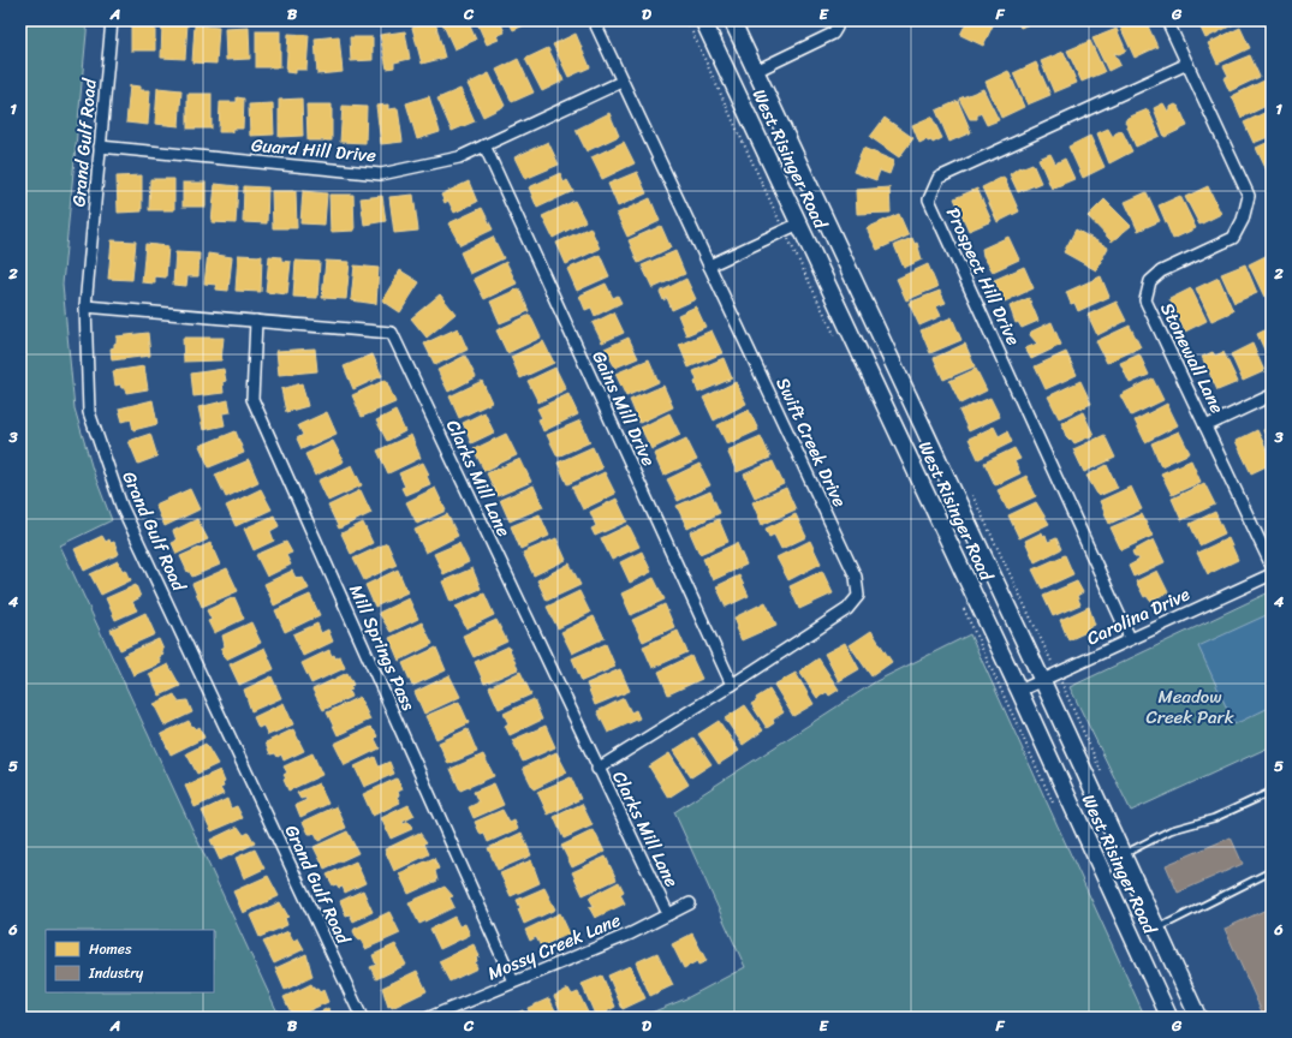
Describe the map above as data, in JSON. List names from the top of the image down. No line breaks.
{"streets":{"main road":["West Risinger Road"],"street":["Grand Gulf Road","Guard Hill Drive","Prospect Hill Drive","Stonewall Lane","Gains Mill Drive","Swift Creek Drive","Clarks Mill Lane","Carolina Drive","Mill Springs Pass","Mossy Creek Lane"]},"crossings":[["Grand Gulf Road","Guard Hill Drive"],["Grand Gulf Road","Clarks Mill Lane"],["Guard Hill Drive","Gains Mill Drive"],["Guard Hill Drive","Swift Creek Drive"],["West Risinger Road","Carolina Drive"],["Prospect Hill Drive","Stonewall Lane"],["Prospect Hill Drive","Carolina Drive"],["Gains Mill Drive","Swift Creek Drive"],["Swift Creek Drive","Clarks Mill Lane"],["Clarks Mill Lane","Mill Springs Pass"],["Clarks Mill Lane","Mossy Creek Lane"],["Mill Springs Pass","Mossy Creek Lane"]],"parks":["Meadow Creek Park"],"legend":["Homes","Industry"],"grid":{"columns":["A","B","C","D","E","F","G"],"rows":["1","2","3","4","5","6"]}}
